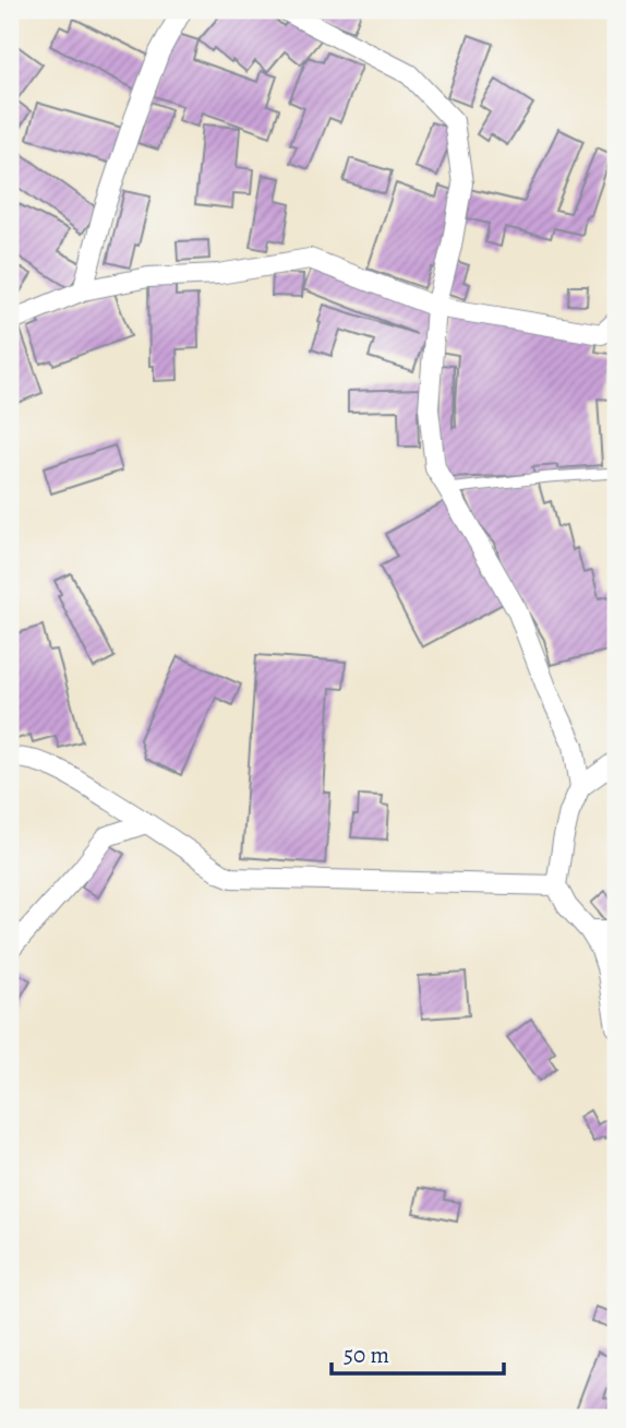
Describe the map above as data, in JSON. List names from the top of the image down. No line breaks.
{"scale_bar":"50 m"}
